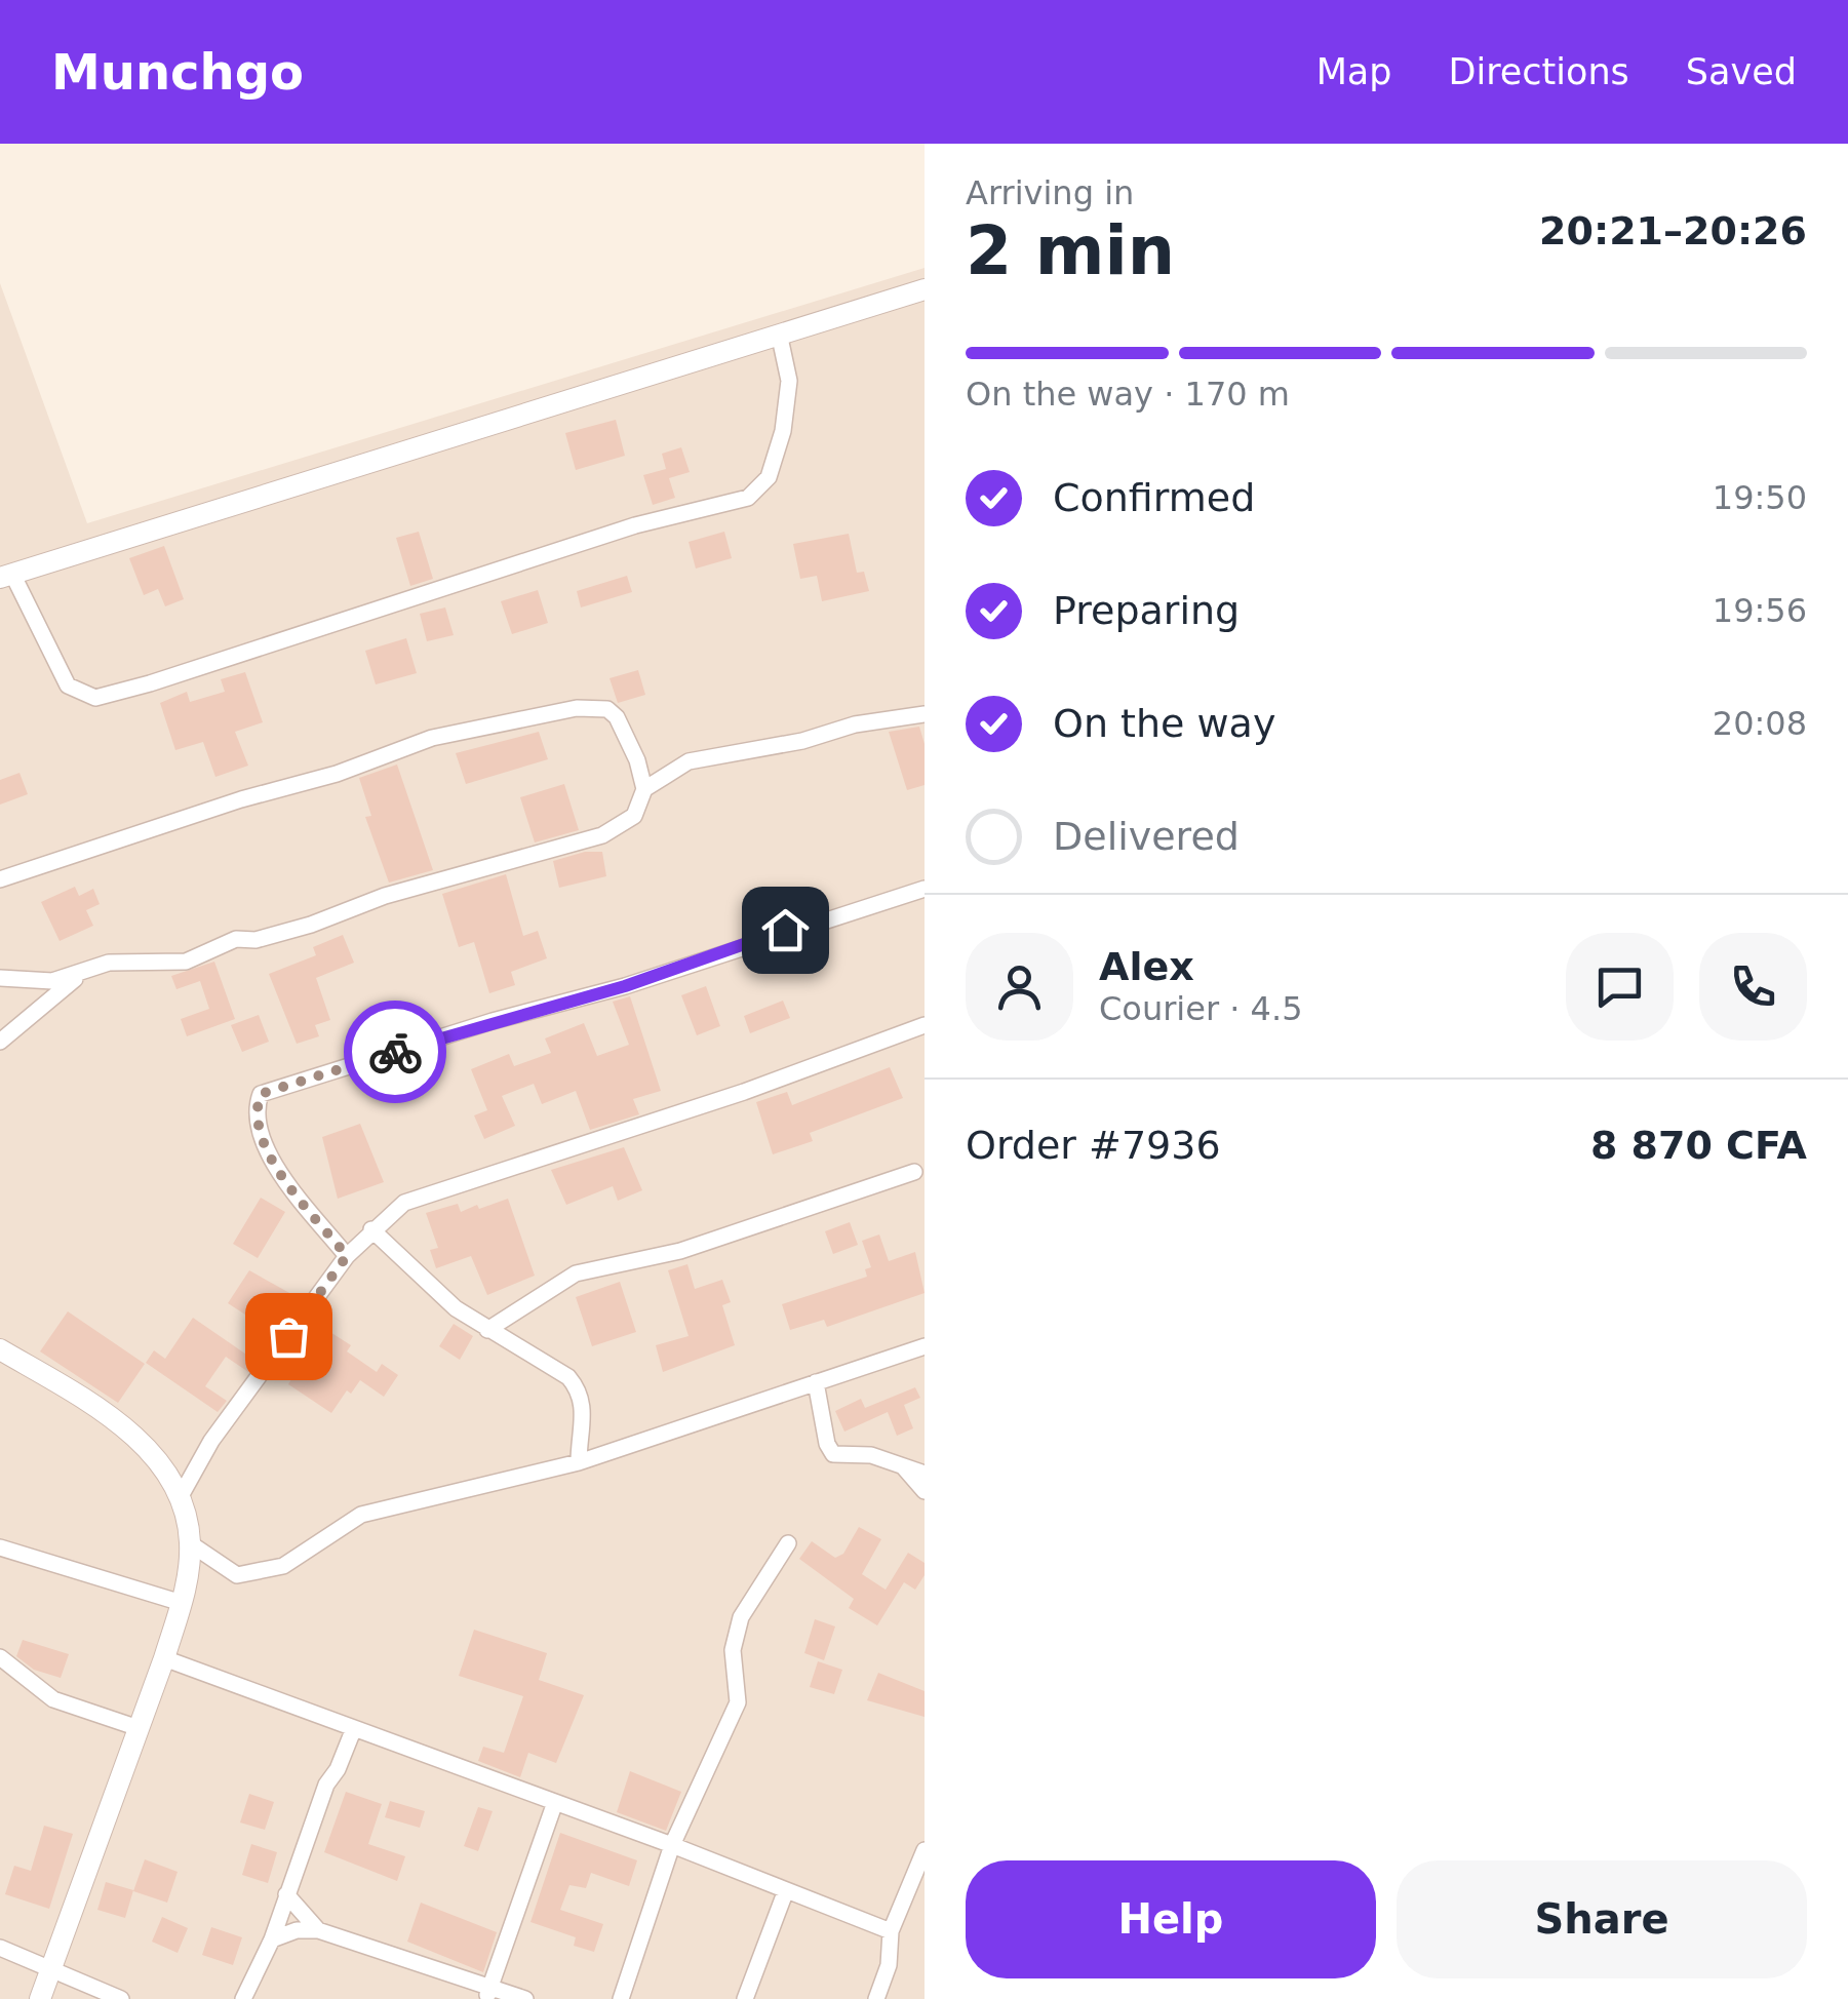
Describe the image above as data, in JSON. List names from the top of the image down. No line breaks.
{"page":{"header":"Munchgo","nav":["Map","Directions","Saved"],"heading":["2 min","Arriving in","20:21–20:26"],"panel":["Alex","Courier · 4.5","Order #7936","8 870 CFA"],"bar":"On the way · 170 m","list":[["Confirmed","19:50"],["Preparing","19:56"],["On the way","20:08"],"Delivered"],"buttons":["Help","Share"]}}
